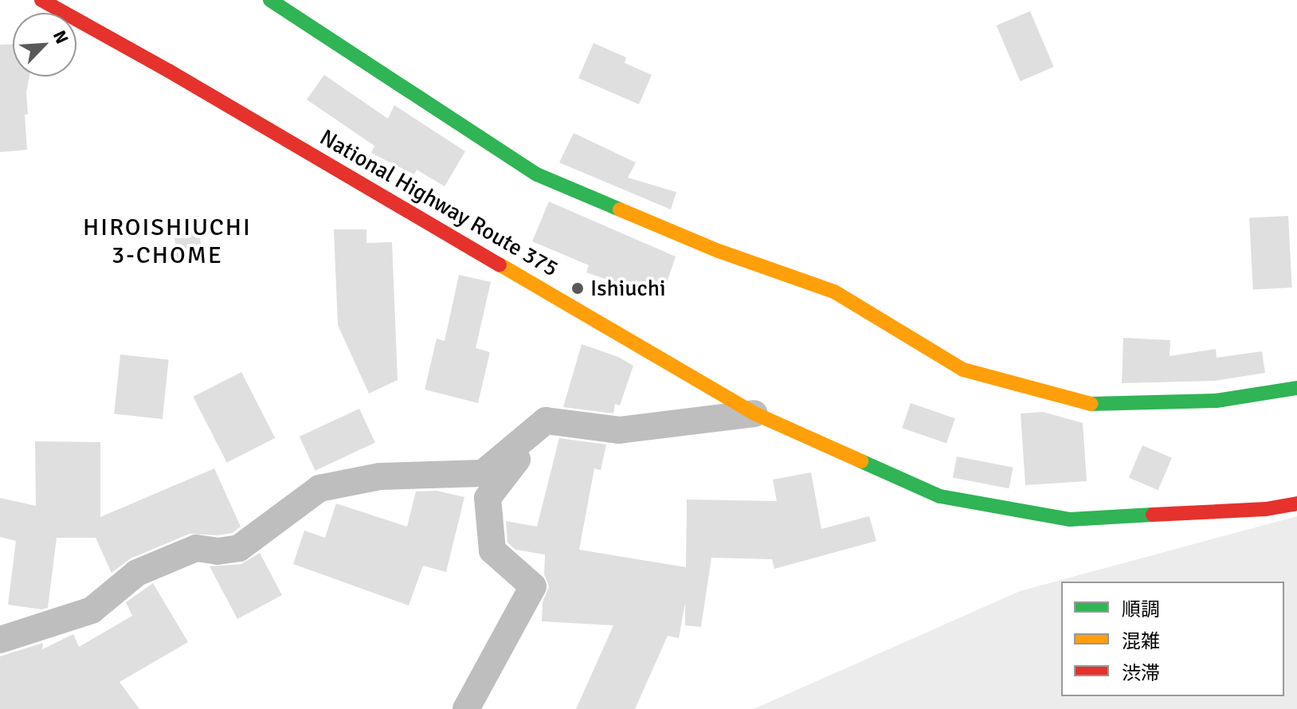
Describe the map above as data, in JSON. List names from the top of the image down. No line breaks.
{"streets":{"main road":["National Highway Route 375"]},"districts":["HIROISHIUCHI 3-CHOME"],"places":["Ishiuchi"],"legend":["順調","混雑","渋滞"],"north":"top right"}
